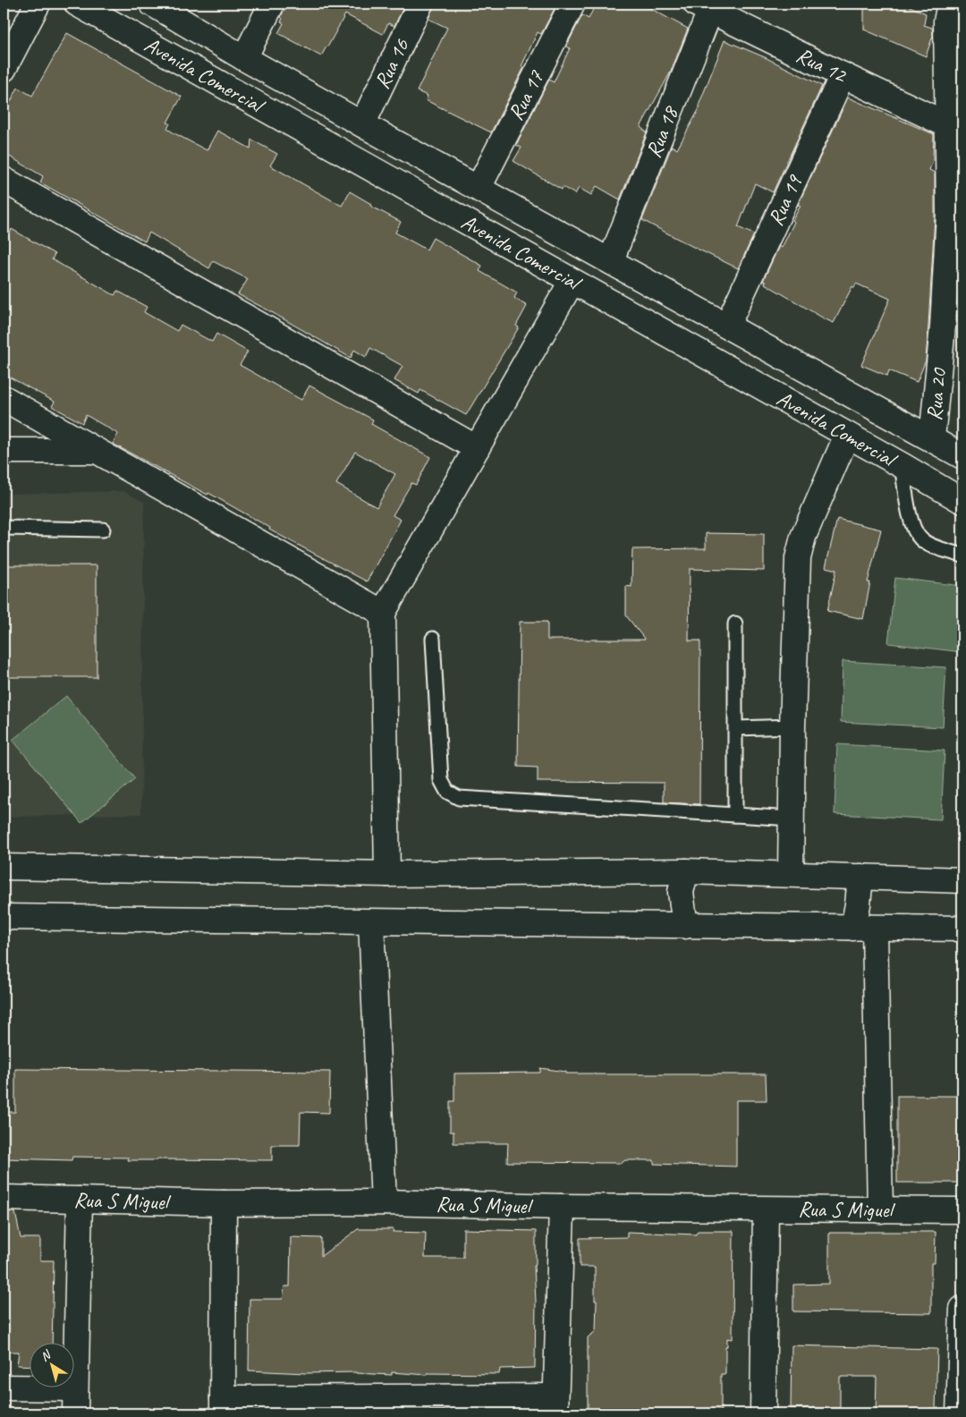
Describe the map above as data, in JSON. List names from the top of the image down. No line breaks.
{"streets":{"street":["Rua 16","Rua 12","Avenida Comercial","Rua 17","Rua 18","Rua 19","Rua 20","Rua S Miguel"]},"crossings":[["Rua 16","Avenida Comercial"],["Rua 12","Rua 18"],["Rua 12","Rua 19"],["Rua 12","Rua 20"],["Avenida Comercial","Rua 17"],["Avenida Comercial","Rua 18"],["Avenida Comercial","Rua 19"],["Avenida Comercial","Rua 20"]],"north":"top left"}
